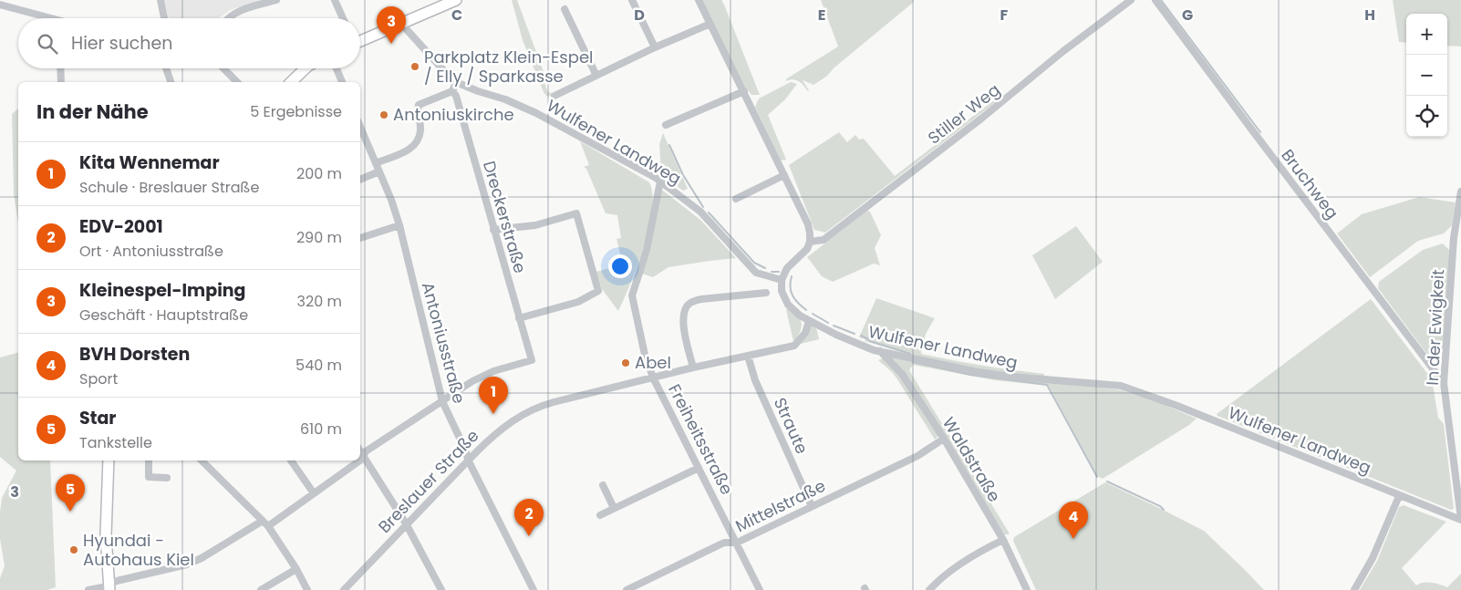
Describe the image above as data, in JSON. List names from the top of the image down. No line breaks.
{"streets":{"street":["Stiller Weg","Wulfener Landweg","Bruchweg","Dreckerstraße","In der Ewigkeit","Antoniusstraße","Straute","Freiheitsstraße","Waldstraße","Breslauer Straße","Mittelstraße"]},"crossings":[["Wulfener Landweg","In der Ewigkeit"],["Wulfener Landweg","Freiheitsstraße"],["Wulfener Landweg","Waldstraße"],["Wulfener Landweg","Breslauer Straße"],["Bruchweg","In der Ewigkeit"],["Dreckerstraße","Antoniusstraße"],["Antoniusstraße","Breslauer Straße"],["Straute","Breslauer Straße"],["Straute","Mittelstraße"],["Freiheitsstraße","Breslauer Straße"],["Freiheitsstraße","Mittelstraße"],["Waldstraße","Mittelstraße"]],"places":["Parkplatz Klein-Espel / Elly / Sparkasse","Antoniuskirche","Abel","Hyundai - Autohaus Kiel"],"page":{"pins":["3","1","5","2","4"],"map_buttons":["+","−"],"search":"Hier suchen","heading":["In der Nähe","5 Ergebnisse"],"list":[{"mark":"1","name":"Kita Wennemar","note":"Schule · Breslauer Straße","value":"200 m"},{"mark":"2","name":"EDV-2001","note":"Ort · Antoniusstraße","value":"290 m"},{"mark":"3","name":"Kleinespel-Imping","note":"Geschäft · Hauptstraße","value":"320 m"},{"mark":"4","name":"BVH Dorsten","note":"Sport","value":"540 m"},{"mark":"5","name":"Star","note":"Tankstelle","value":"610 m"}]},"grid":{"columns":["C","D","E","F","G","H"],"rows":["3"]}}
